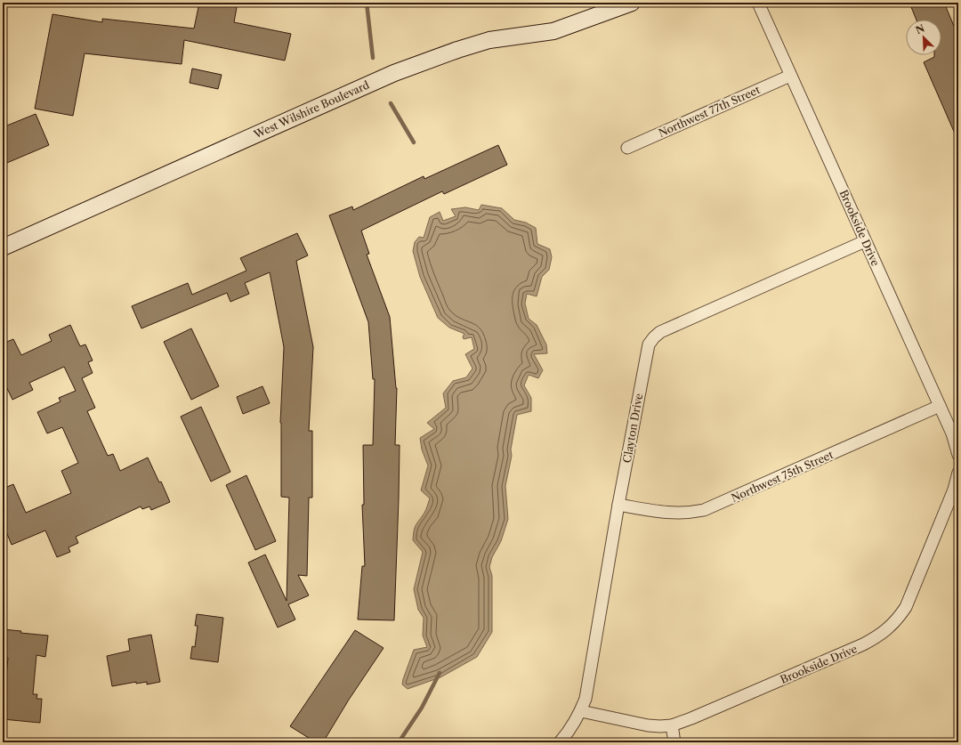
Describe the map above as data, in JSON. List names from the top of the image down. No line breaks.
{"streets":{"main road":["West Wilshire Boulevard"],"street":["Northwest 77th Street","Brookside Drive","Clayton Drive","Northwest 75th Street"]},"crossings":[["Northwest 77th Street","Brookside Drive"],["Brookside Drive","Clayton Drive"],["Brookside Drive","Northwest 75th Street"],["Clayton Drive","Northwest 75th Street"]],"north":"top left"}
